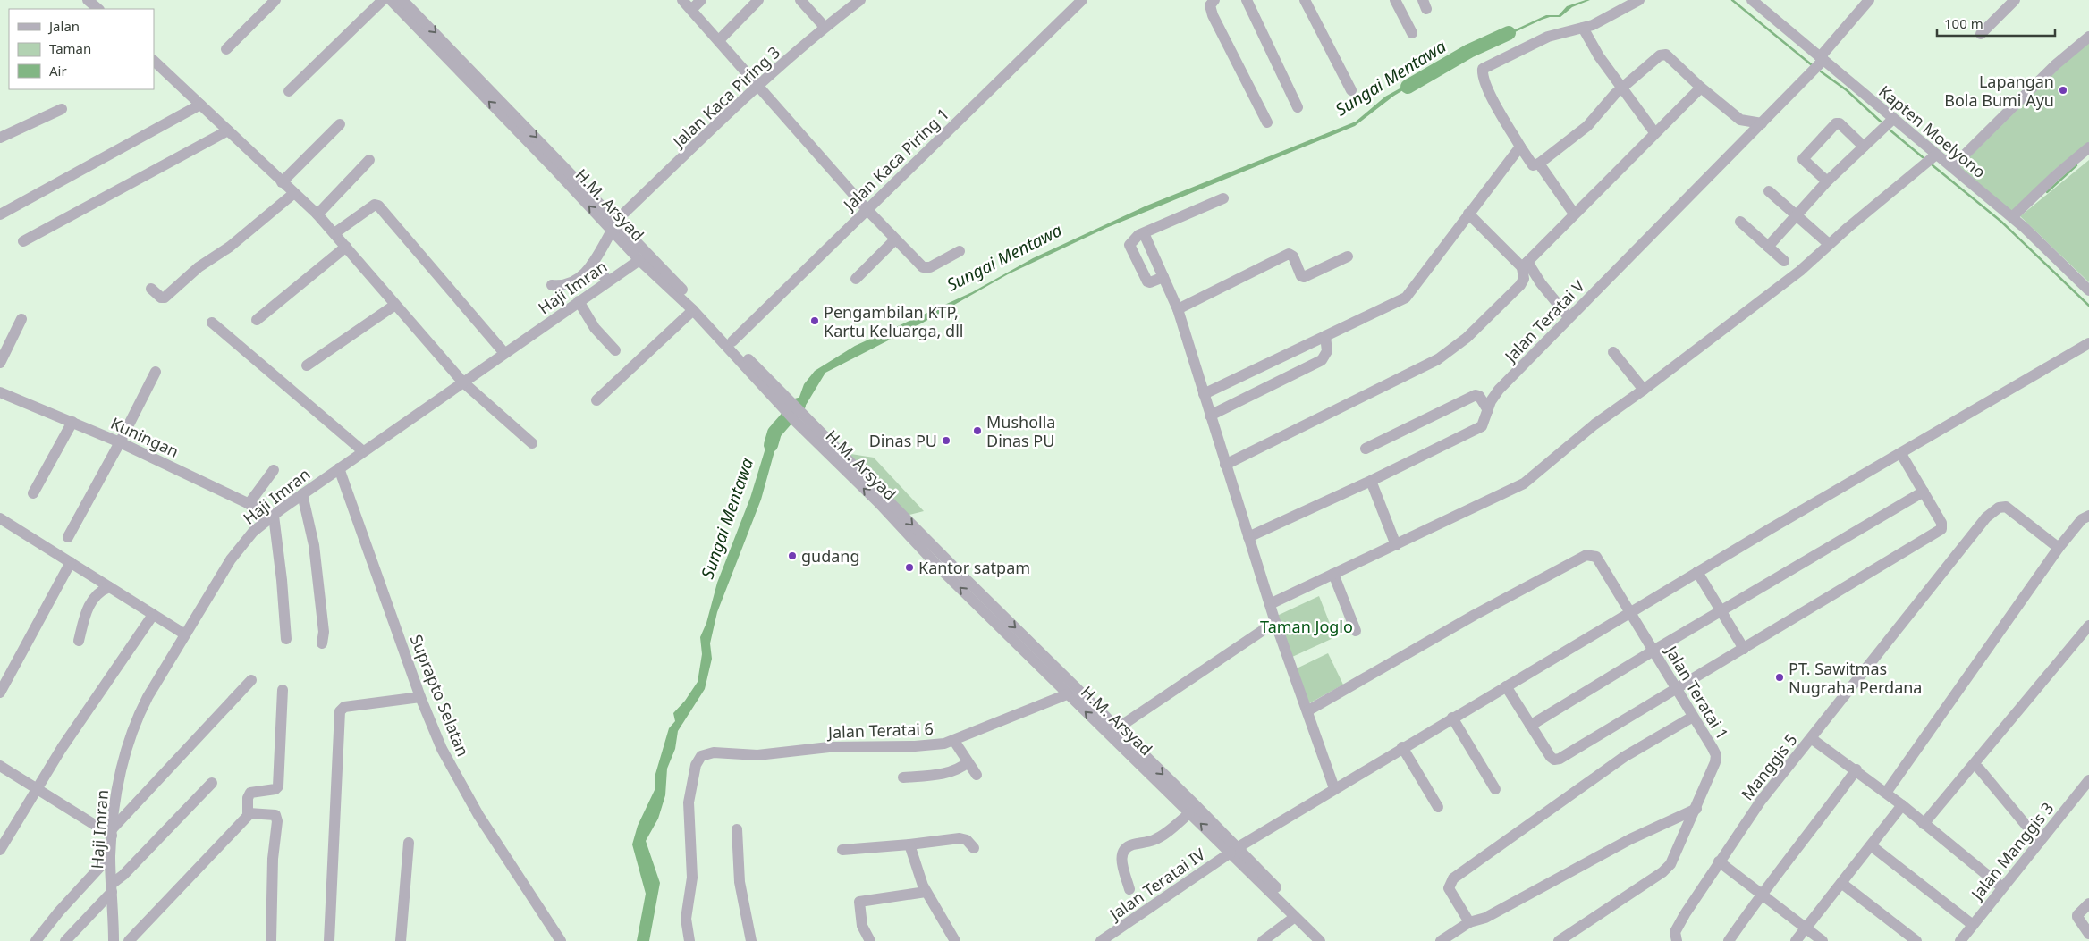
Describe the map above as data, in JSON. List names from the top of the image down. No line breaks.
{"streets":{"street":["Jalan Kaca Piring 3","Kapten Moelyono","Jalan Kaca Piring 1","H.M. Arsyad","Haji Imran","Jalan Teratai V","Kuningan","Jalan Teratai 1","Suprapto Selatan","Jalan Teratai 6","Manggis 5","Jalan Manggis 3","Jalan Teratai IV"]},"crossings":[["Jalan Kaca Piring 3","H.M. Arsyad"],["Kapten Moelyono","Jalan Teratai V"],["Jalan Kaca Piring 1","H.M. Arsyad"],["H.M. Arsyad","Haji Imran"],["H.M. Arsyad","Jalan Teratai 6"],["H.M. Arsyad","Jalan Teratai IV"],["Haji Imran","Kuningan"],["Haji Imran","Suprapto Selatan"],["Jalan Teratai 1","Jalan Teratai IV"]],"water":["Sungai Mentawa"],"parks":["Taman Joglo"],"places":["Lapangan Bola Bumi Ayu","Pengambilan KTP, Kartu Keluarga, dll","Musholla Dinas PU","Dinas PU","gudang","Kantor satpam","PT. Sawitmas Nugraha Perdana"],"legend":["Jalan","Taman","Air"],"scale_bar":"100 m"}
